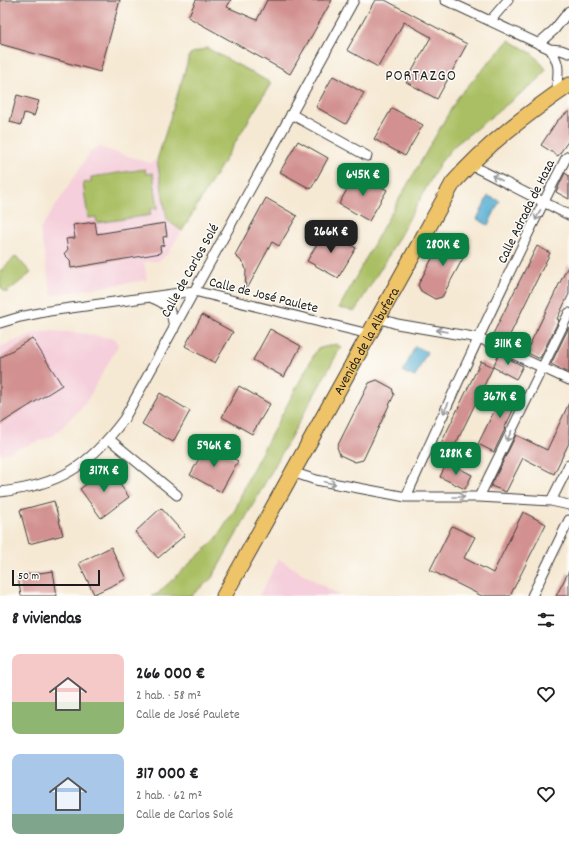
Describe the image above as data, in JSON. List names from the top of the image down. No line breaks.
{"streets":{"main road":["Avenida de la Albufera"],"street":["Calle Adrada de Haza","Calle de Carlos Solé","Calle de José Paulete"]},"crossings":[["Calle de Carlos Solé","Calle de José Paulete"],["Calle de José Paulete","Avenida de la Albufera"]],"districts":["PORTAZGO"],"scale_bar":"50 m","page":{"price":["645K €","266K €","280K €","311K €","367K €","596K €","288K €","317K €"],"scale":"50 m","heading":"8 viviendas","list":[{"name":"266 000 €","note":"2 hab. · 58 m² · Calle de José Paulete"},{"name":"317 000 €","note":"2 hab. · 62 m² · Calle de Carlos Solé"}]}}
